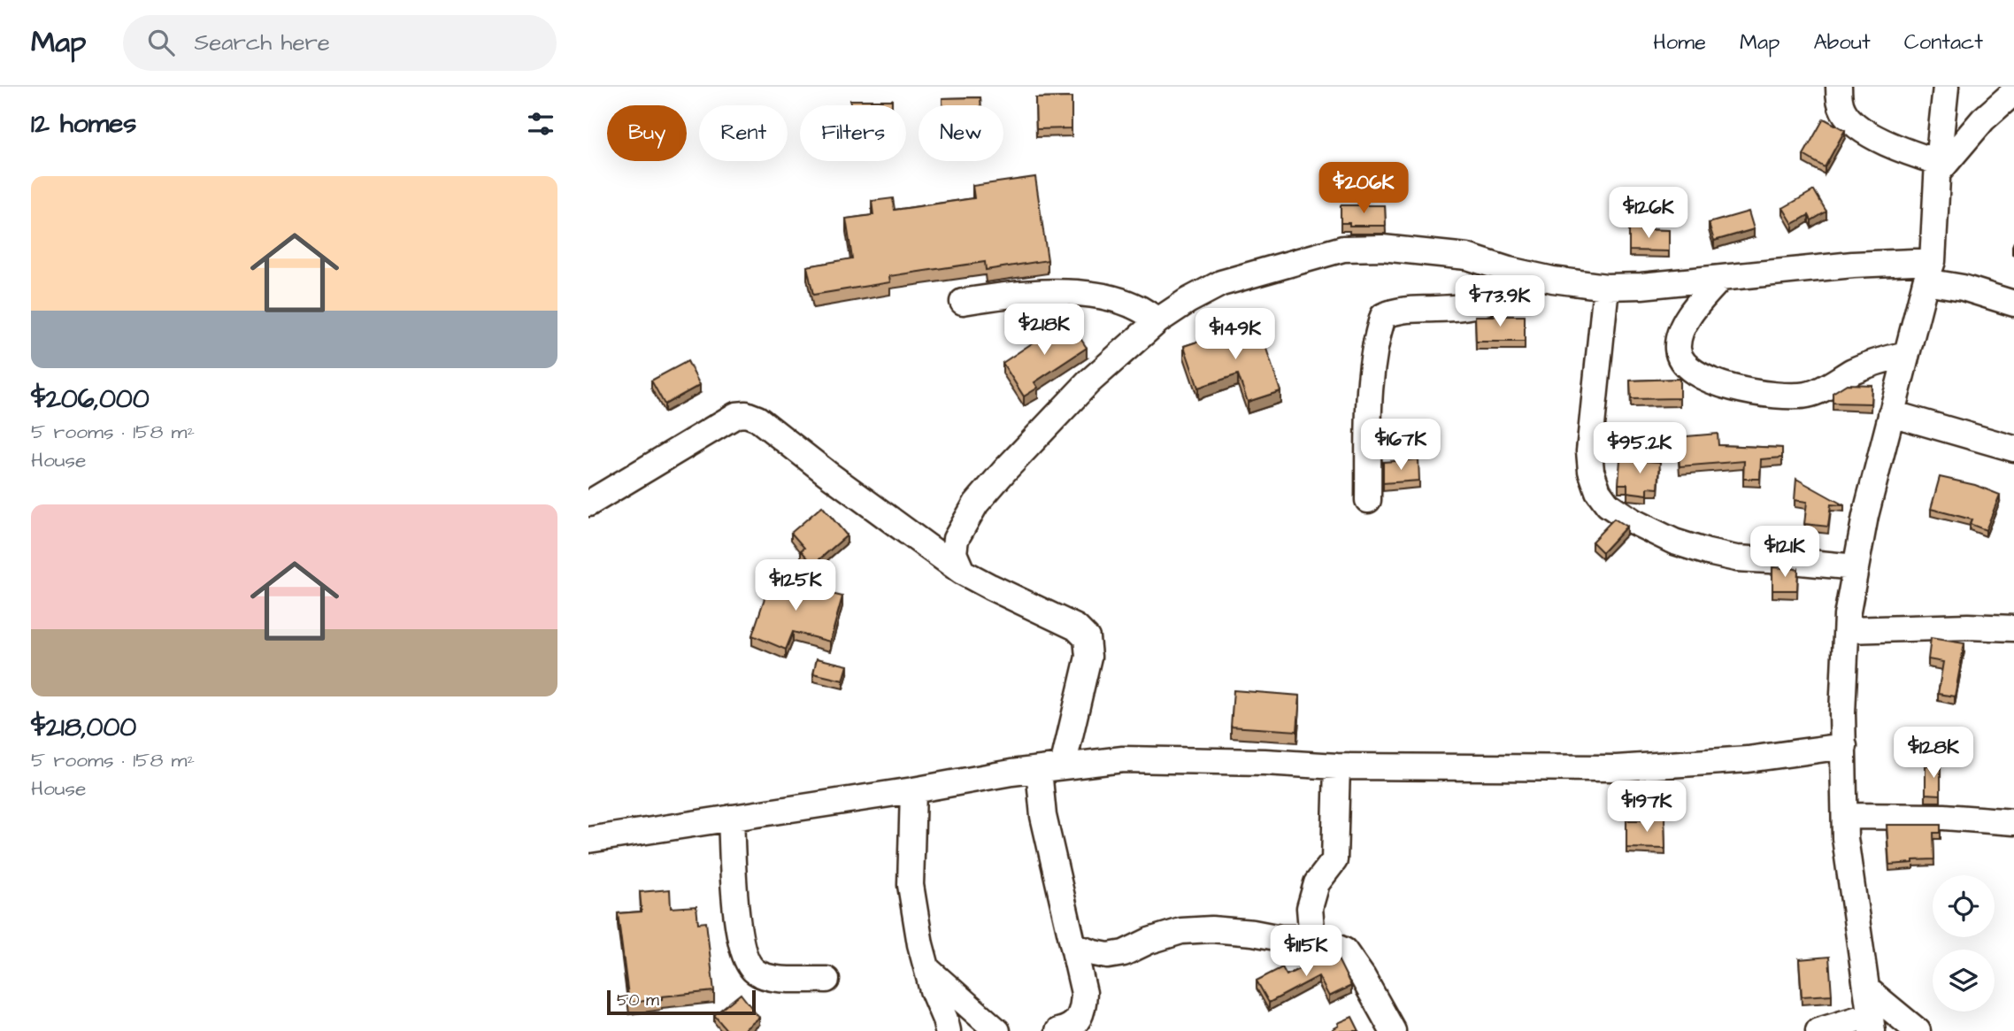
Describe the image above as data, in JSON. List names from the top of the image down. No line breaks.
{"scale_bar":"50 m","page":{"header":"Map","search":"Search here","nav":["Home","Map","About","Contact"],"heading":"12 homes","chip":["Buy","Rent","Filters","New"],"list":[{"name":"$206,000","note":"5 rooms · 158 m² · House"},{"name":"$218,000","note":"5 rooms · 158 m² · House"}],"price":["$206K","$126K","$73.9K","$218K","$149K","$167K","$95.2K","$121K","$125K","$128K","$197K","$115K"],"scale":"50 m"}}
